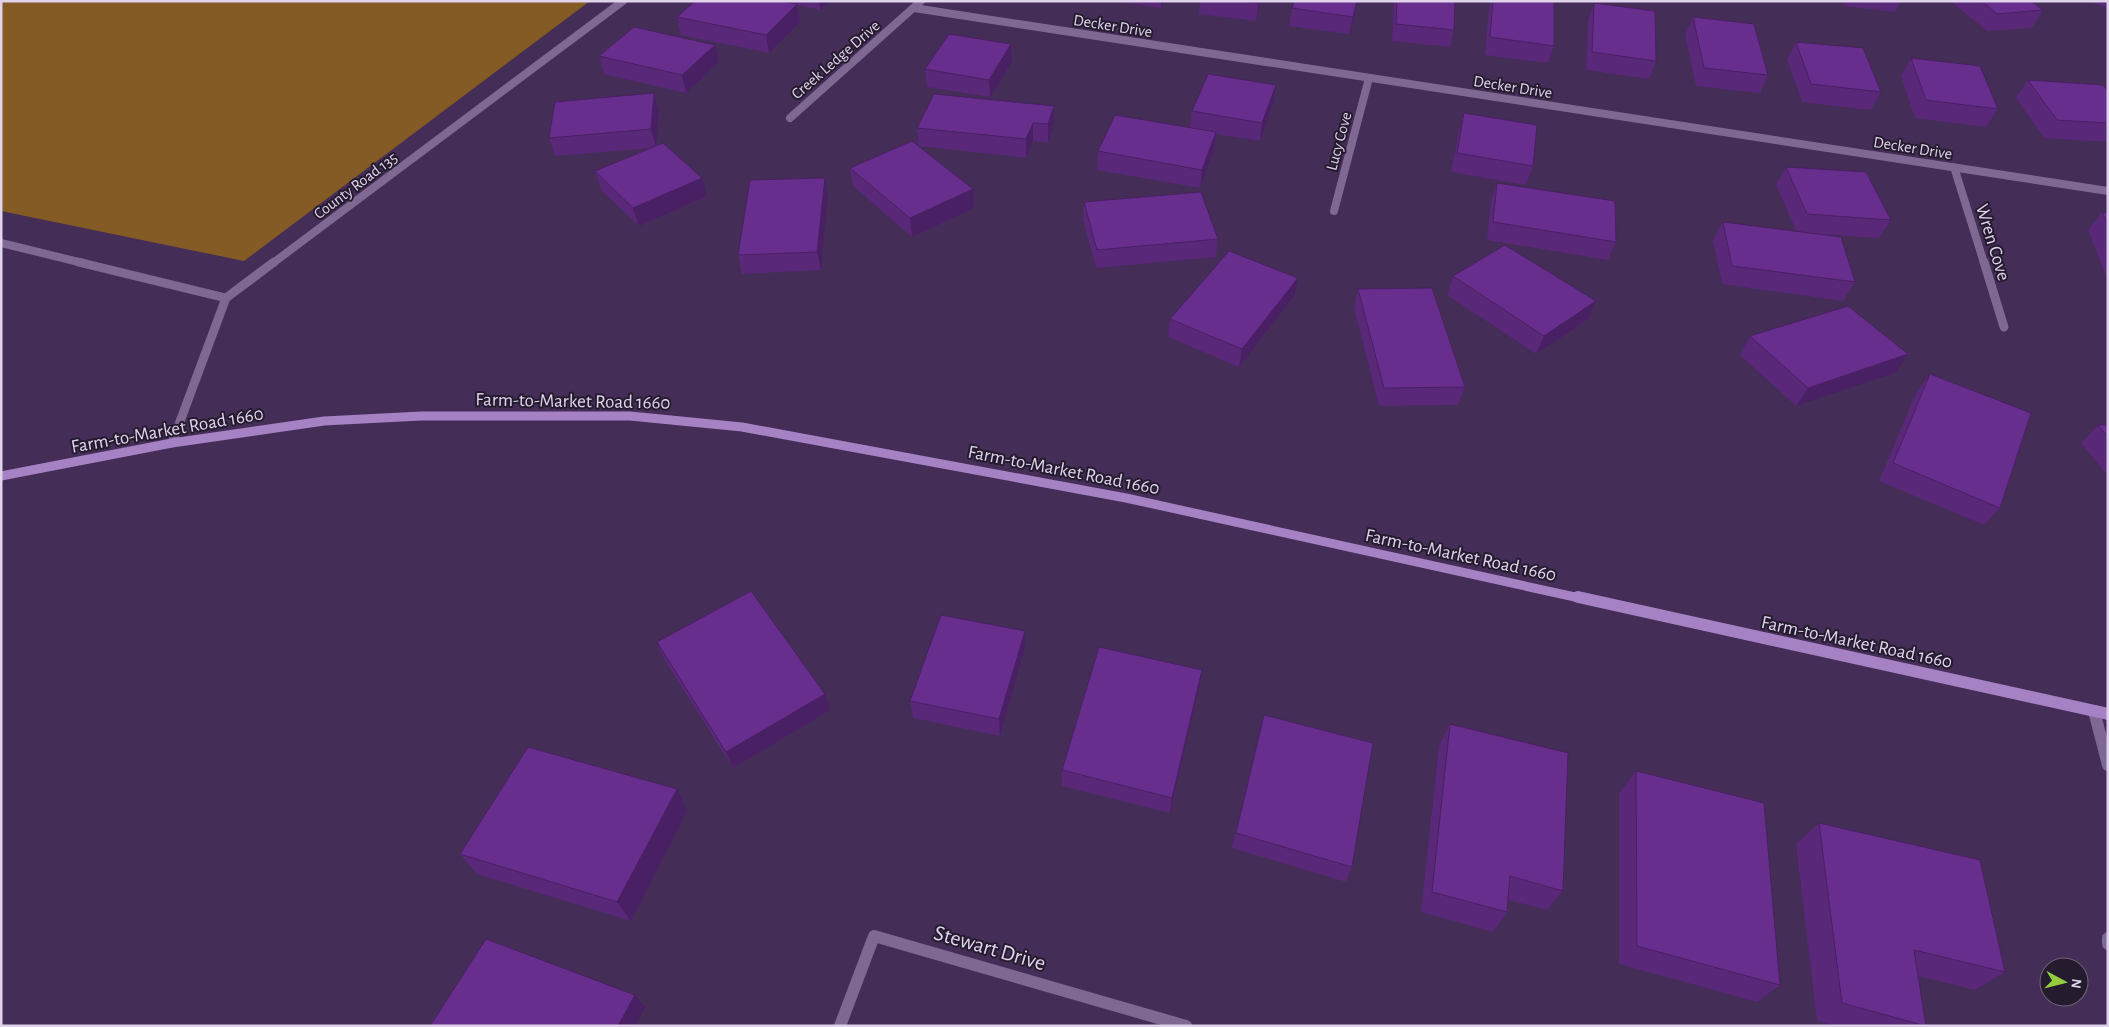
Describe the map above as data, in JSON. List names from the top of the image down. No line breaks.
{"streets":{"main road":["Farm-to-Market Road 1660"],"street":["Decker Drive","Creek Ledge Drive","Lucy Cove","County Road 135","Wren Cove","Stewart Drive"]},"crossings":[["Decker Drive","Creek Ledge Drive"],["Decker Drive","Lucy Cove"],["Decker Drive","Wren Cove"]],"north":"right"}
